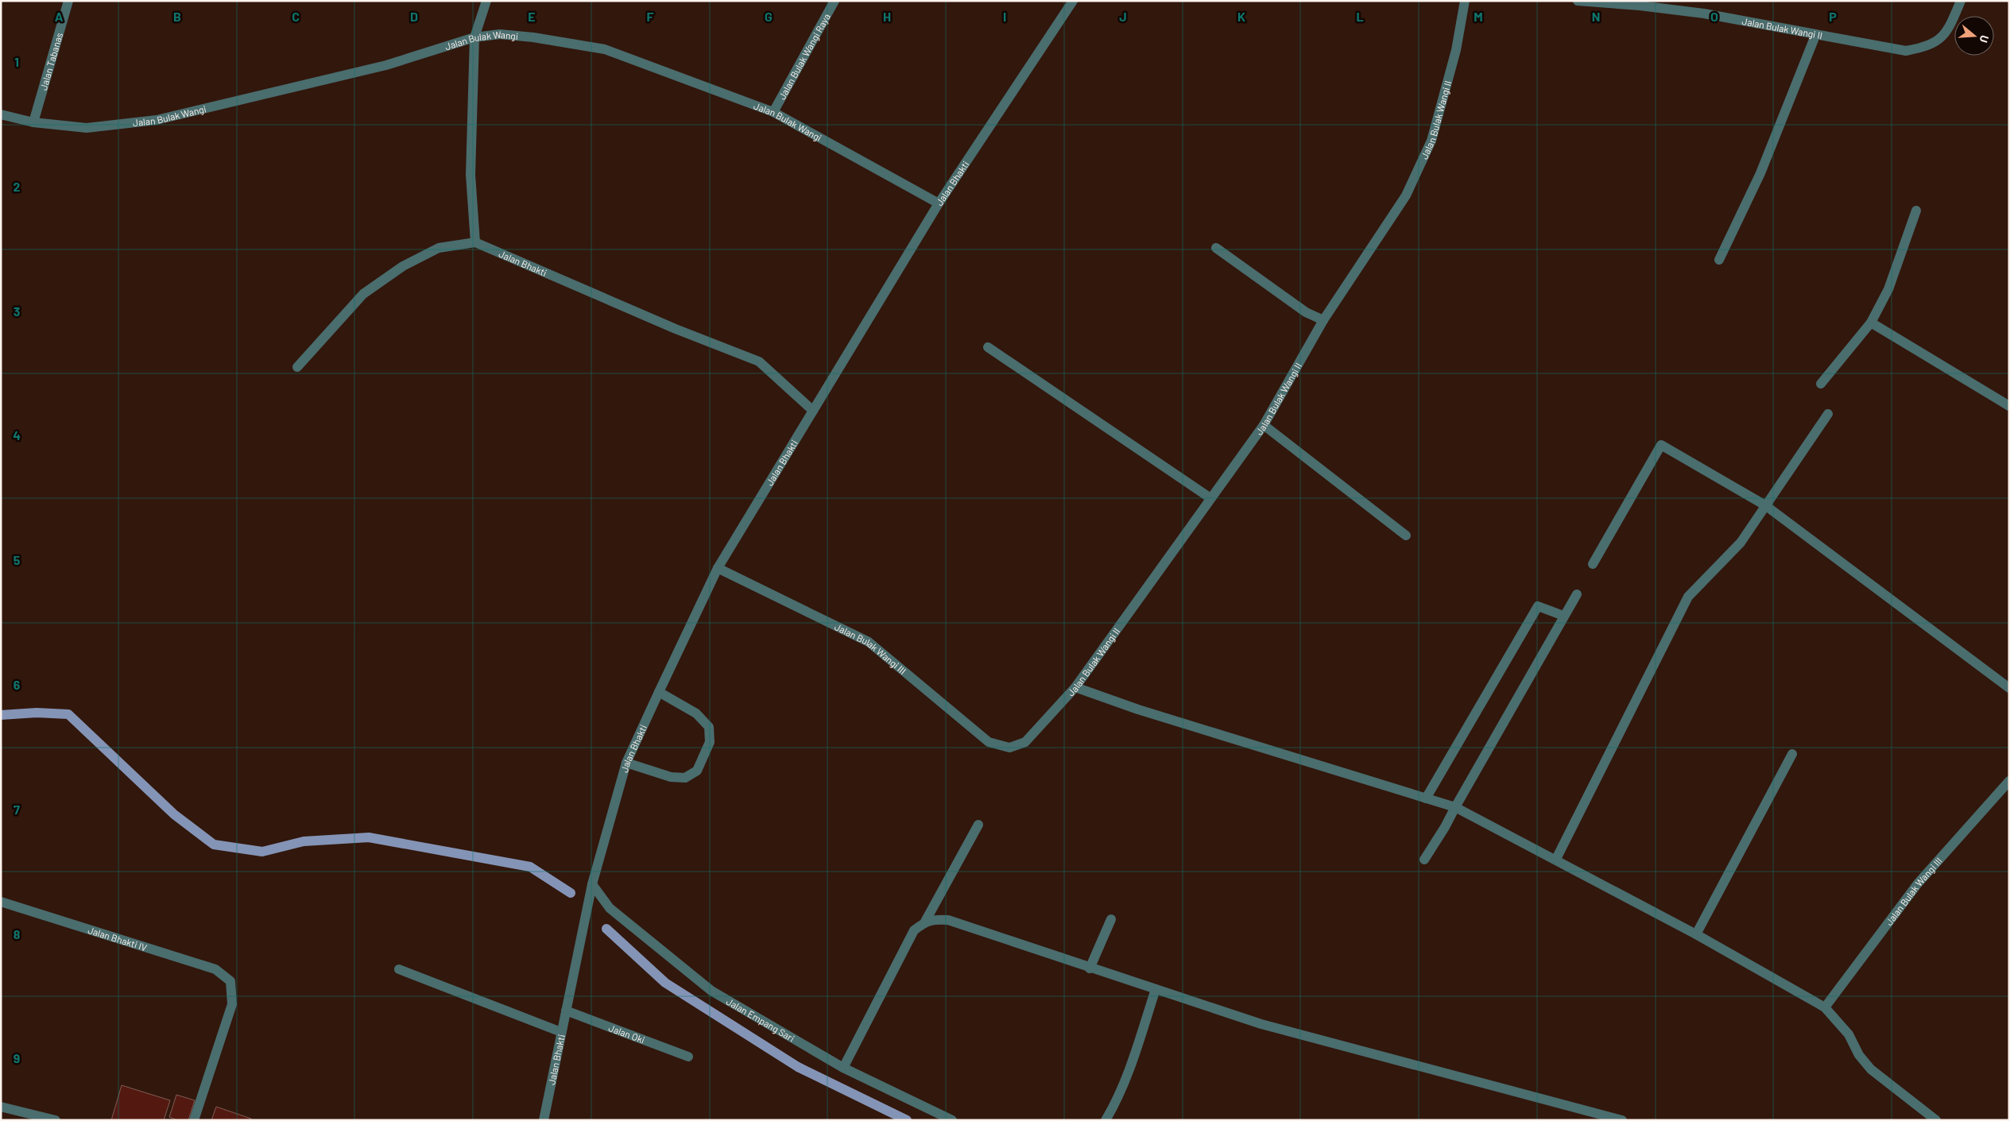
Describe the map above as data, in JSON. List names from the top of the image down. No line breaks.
{"streets":{"street":["Jalan Bulak Wangi II","Jalan Bulak Wangi","Jalan Bulak Wangi Raya","Jalan Tabanas","Jalan Bhakti","Jalan Bulak Wangi III","Jalan Bhakti IV","Jalan Empang Sari","Jalan Oki"]},"crossings":[["Jalan Bulak Wangi II","Jalan Bulak Wangi III"],["Jalan Bulak Wangi","Jalan Bulak Wangi Raya"],["Jalan Bulak Wangi","Jalan Tabanas"],["Jalan Bulak Wangi","Jalan Bhakti"],["Jalan Bhakti","Jalan Bulak Wangi III"],["Jalan Bhakti","Jalan Empang Sari"],["Jalan Bhakti","Jalan Oki"]],"north":"right","grid":{"columns":["A","B","C","D","E","F","G","H","I","J","K","L","M","N","O","P"],"rows":["1","2","3","4","5","6","7","8","9"]}}
